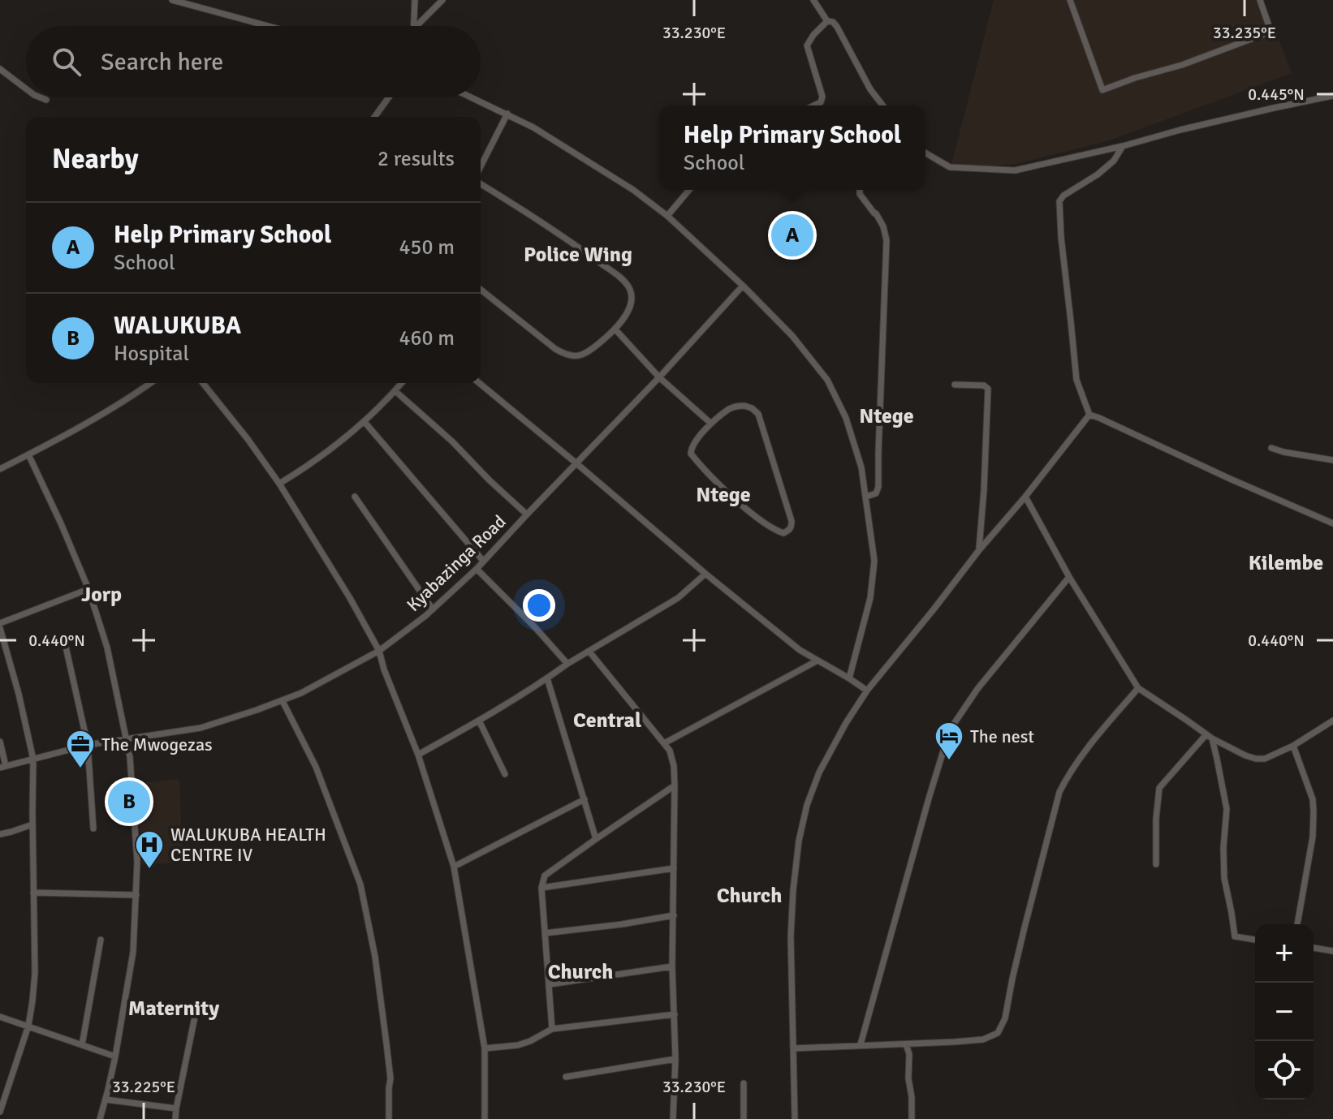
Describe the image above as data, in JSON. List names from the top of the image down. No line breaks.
{"streets":{"street":["Kyabazinga Road"]},"districts":["Police Wing","Ntege","Ntege","Kilembe","Jorp","Central","Church","Church","Maternity"],"places":{"hotel":["The nest"],"office":["The Mwogezas"],"hospital":["WALUKUBA HEALTH CENTRE IV"]},"page":{"search":"Search here","popup":["Help Primary School","School"],"heading":["Nearby","2 results"],"list":[{"mark":"A","name":"Help Primary School","note":"School","value":"450 m"},{"mark":"B","name":"WALUKUBA","note":"Hospital","value":"460 m"}],"pins":["A","B"],"map_buttons":["+","−"]},"coordinates":["33.230°E","33.235°E","0.445°N","0.440°N","33.225°E"]}
